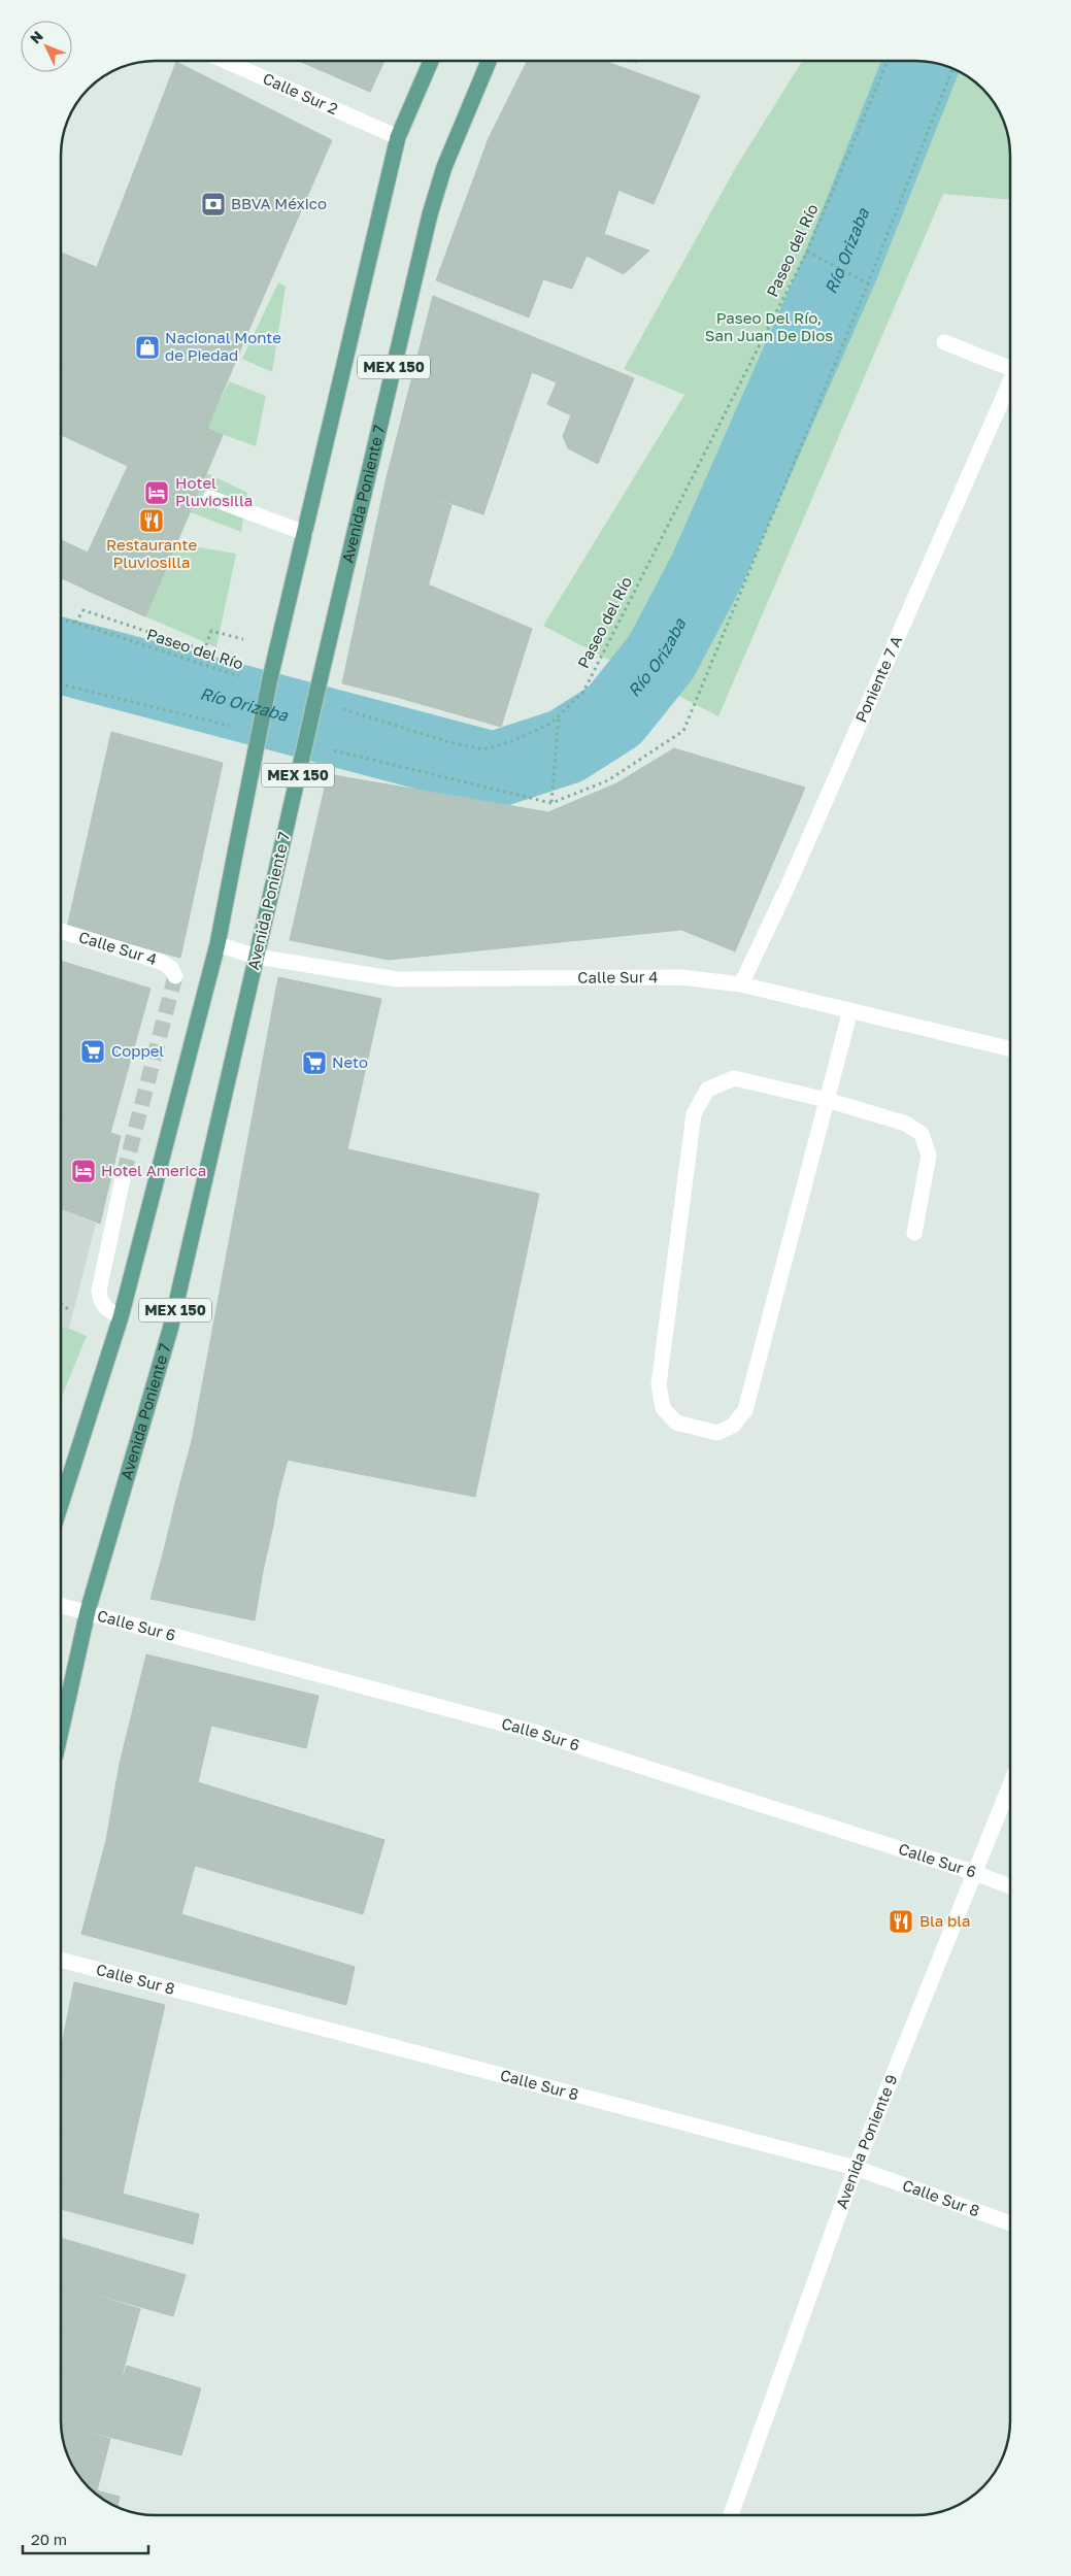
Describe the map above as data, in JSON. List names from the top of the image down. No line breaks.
{"streets":{"main road":["MEX 150","Avenida Poniente 7"],"street":["Calle Sur 2","Poniente 7 A","Calle Sur 4","Calle Sur 6","Calle Sur 8","Avenida Poniente 9"],"path":["Paseo del Río"]},"crossings":[["Calle Sur 2","MEX 150"],["MEX 150","Calle Sur 4"],["Avenida Poniente 7","Calle Sur 4"],["Avenida Poniente 7","Calle Sur 6"],["Poniente 7 A","Calle Sur 4"],["Calle Sur 6","Avenida Poniente 9"],["Calle Sur 8","Avenida Poniente 9"]],"water":["Río Orizaba"],"parks":["Paseo Del Río, San Juan De Dios"],"places":{"bank":["BBVA México"],"shop":["Nacional Monte de Piedad"],"hotel":["Hotel Pluviosilla","Hotel America"],"restaurant":["Restaurante Pluviosilla","Bla bla"],"supermarket":["Coppel","Neto"]},"scale_bar":"20 m","north":"top left"}
